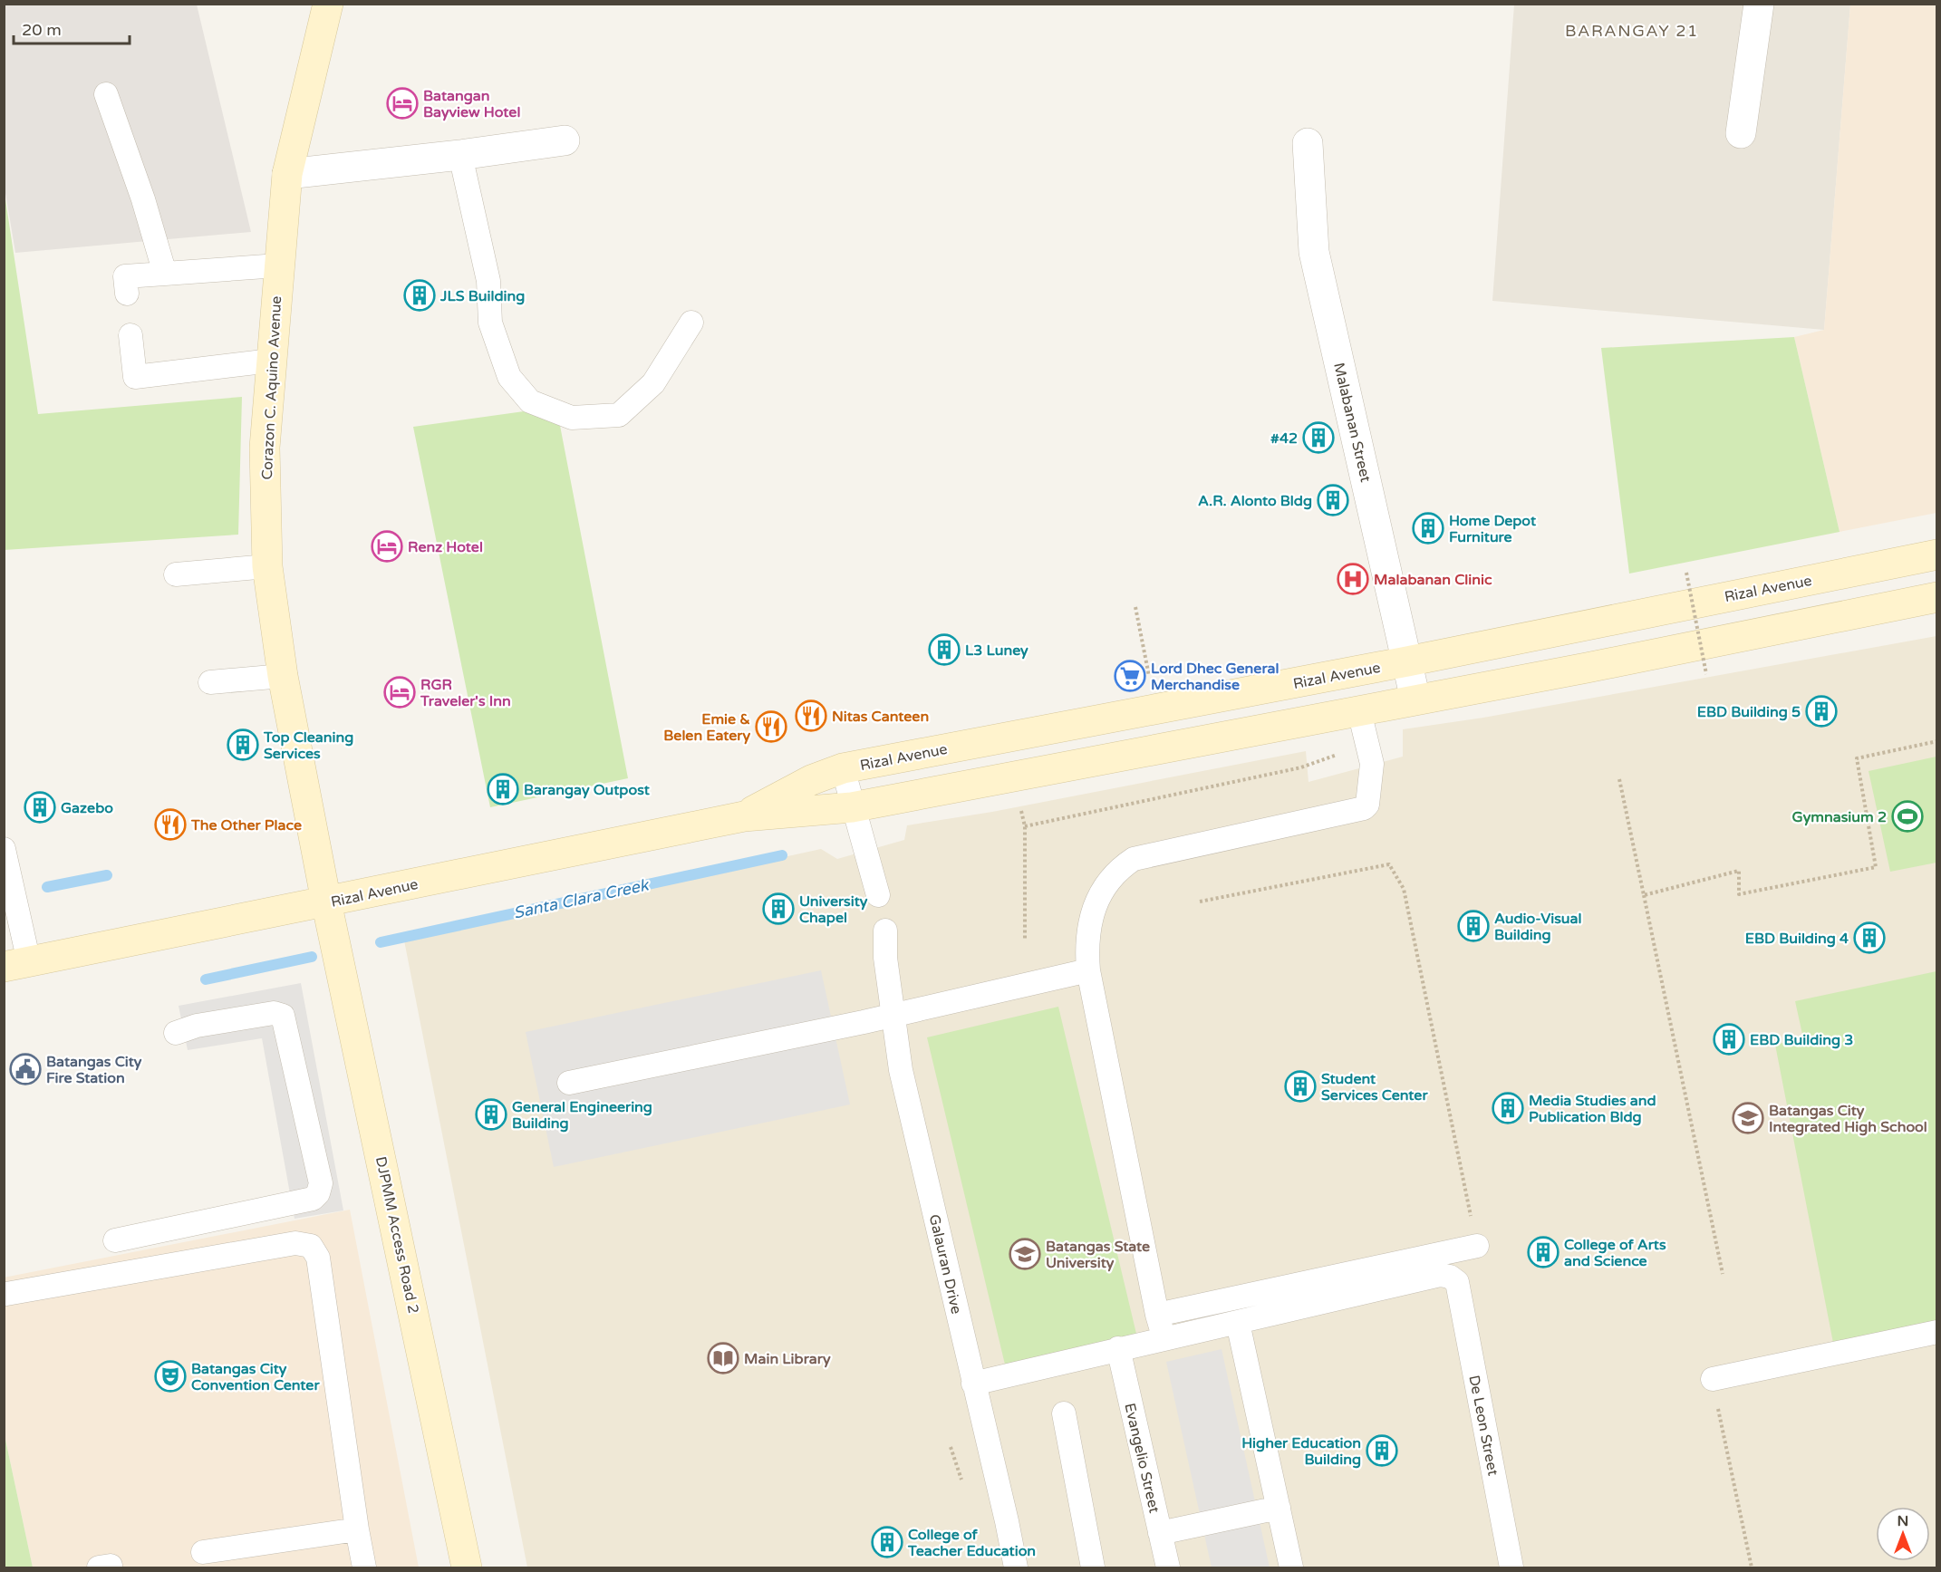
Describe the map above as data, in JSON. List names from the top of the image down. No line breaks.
{"streets":{"main road":["Corazon C. Aquino Avenue","Rizal Avenue","DJPMM Access Road 2"],"street":["Malabanan Street"],"lane":["Galauran Drive","De Leon Street","Evangelio Street"]},"crossings":[["Corazon C. Aquino Avenue","Rizal Avenue"],["Corazon C. Aquino Avenue","DJPMM Access Road 2"],["Malabanan Street","Rizal Avenue"],["Rizal Avenue","DJPMM Access Road 2"]],"districts":["BARANGAY 21"],"water":["Santa Clara Creek"],"places":{"hotel":["Batangan Bayview Hotel","Renz Hotel","RGR Traveler's Inn"],"building":["JLS Building","#42","A.R. Alonto Bldg","Home Depot Furniture","L3 Luney","EBD Building 5","Top Cleaning Services","Barangay Outpost","Gazebo","University Chapel","Audio-Visual Building","EBD Building 4","EBD Building 3","Student Services Center","Media Studies and Publication Bldg","General Engineering Building","College of Arts and Science","Higher Education Building","College of Teacher Education"],"hospital":["Malabanan Clinic"],"supermarket":["Lord Dhec General Merchandise"],"restaurant":["Nitas Canteen","Emie & Belen Eatery","The Other Place"],"sports":["Gymnasium 2"],"public building":["Batangas City Fire Station"],"school or university":["Batangas City Integrated High School","Batangas State University"],"library":["Main Library"],"theatre":["Batangas City Convention Center"]},"scale_bar":"20 m","north":"top"}
